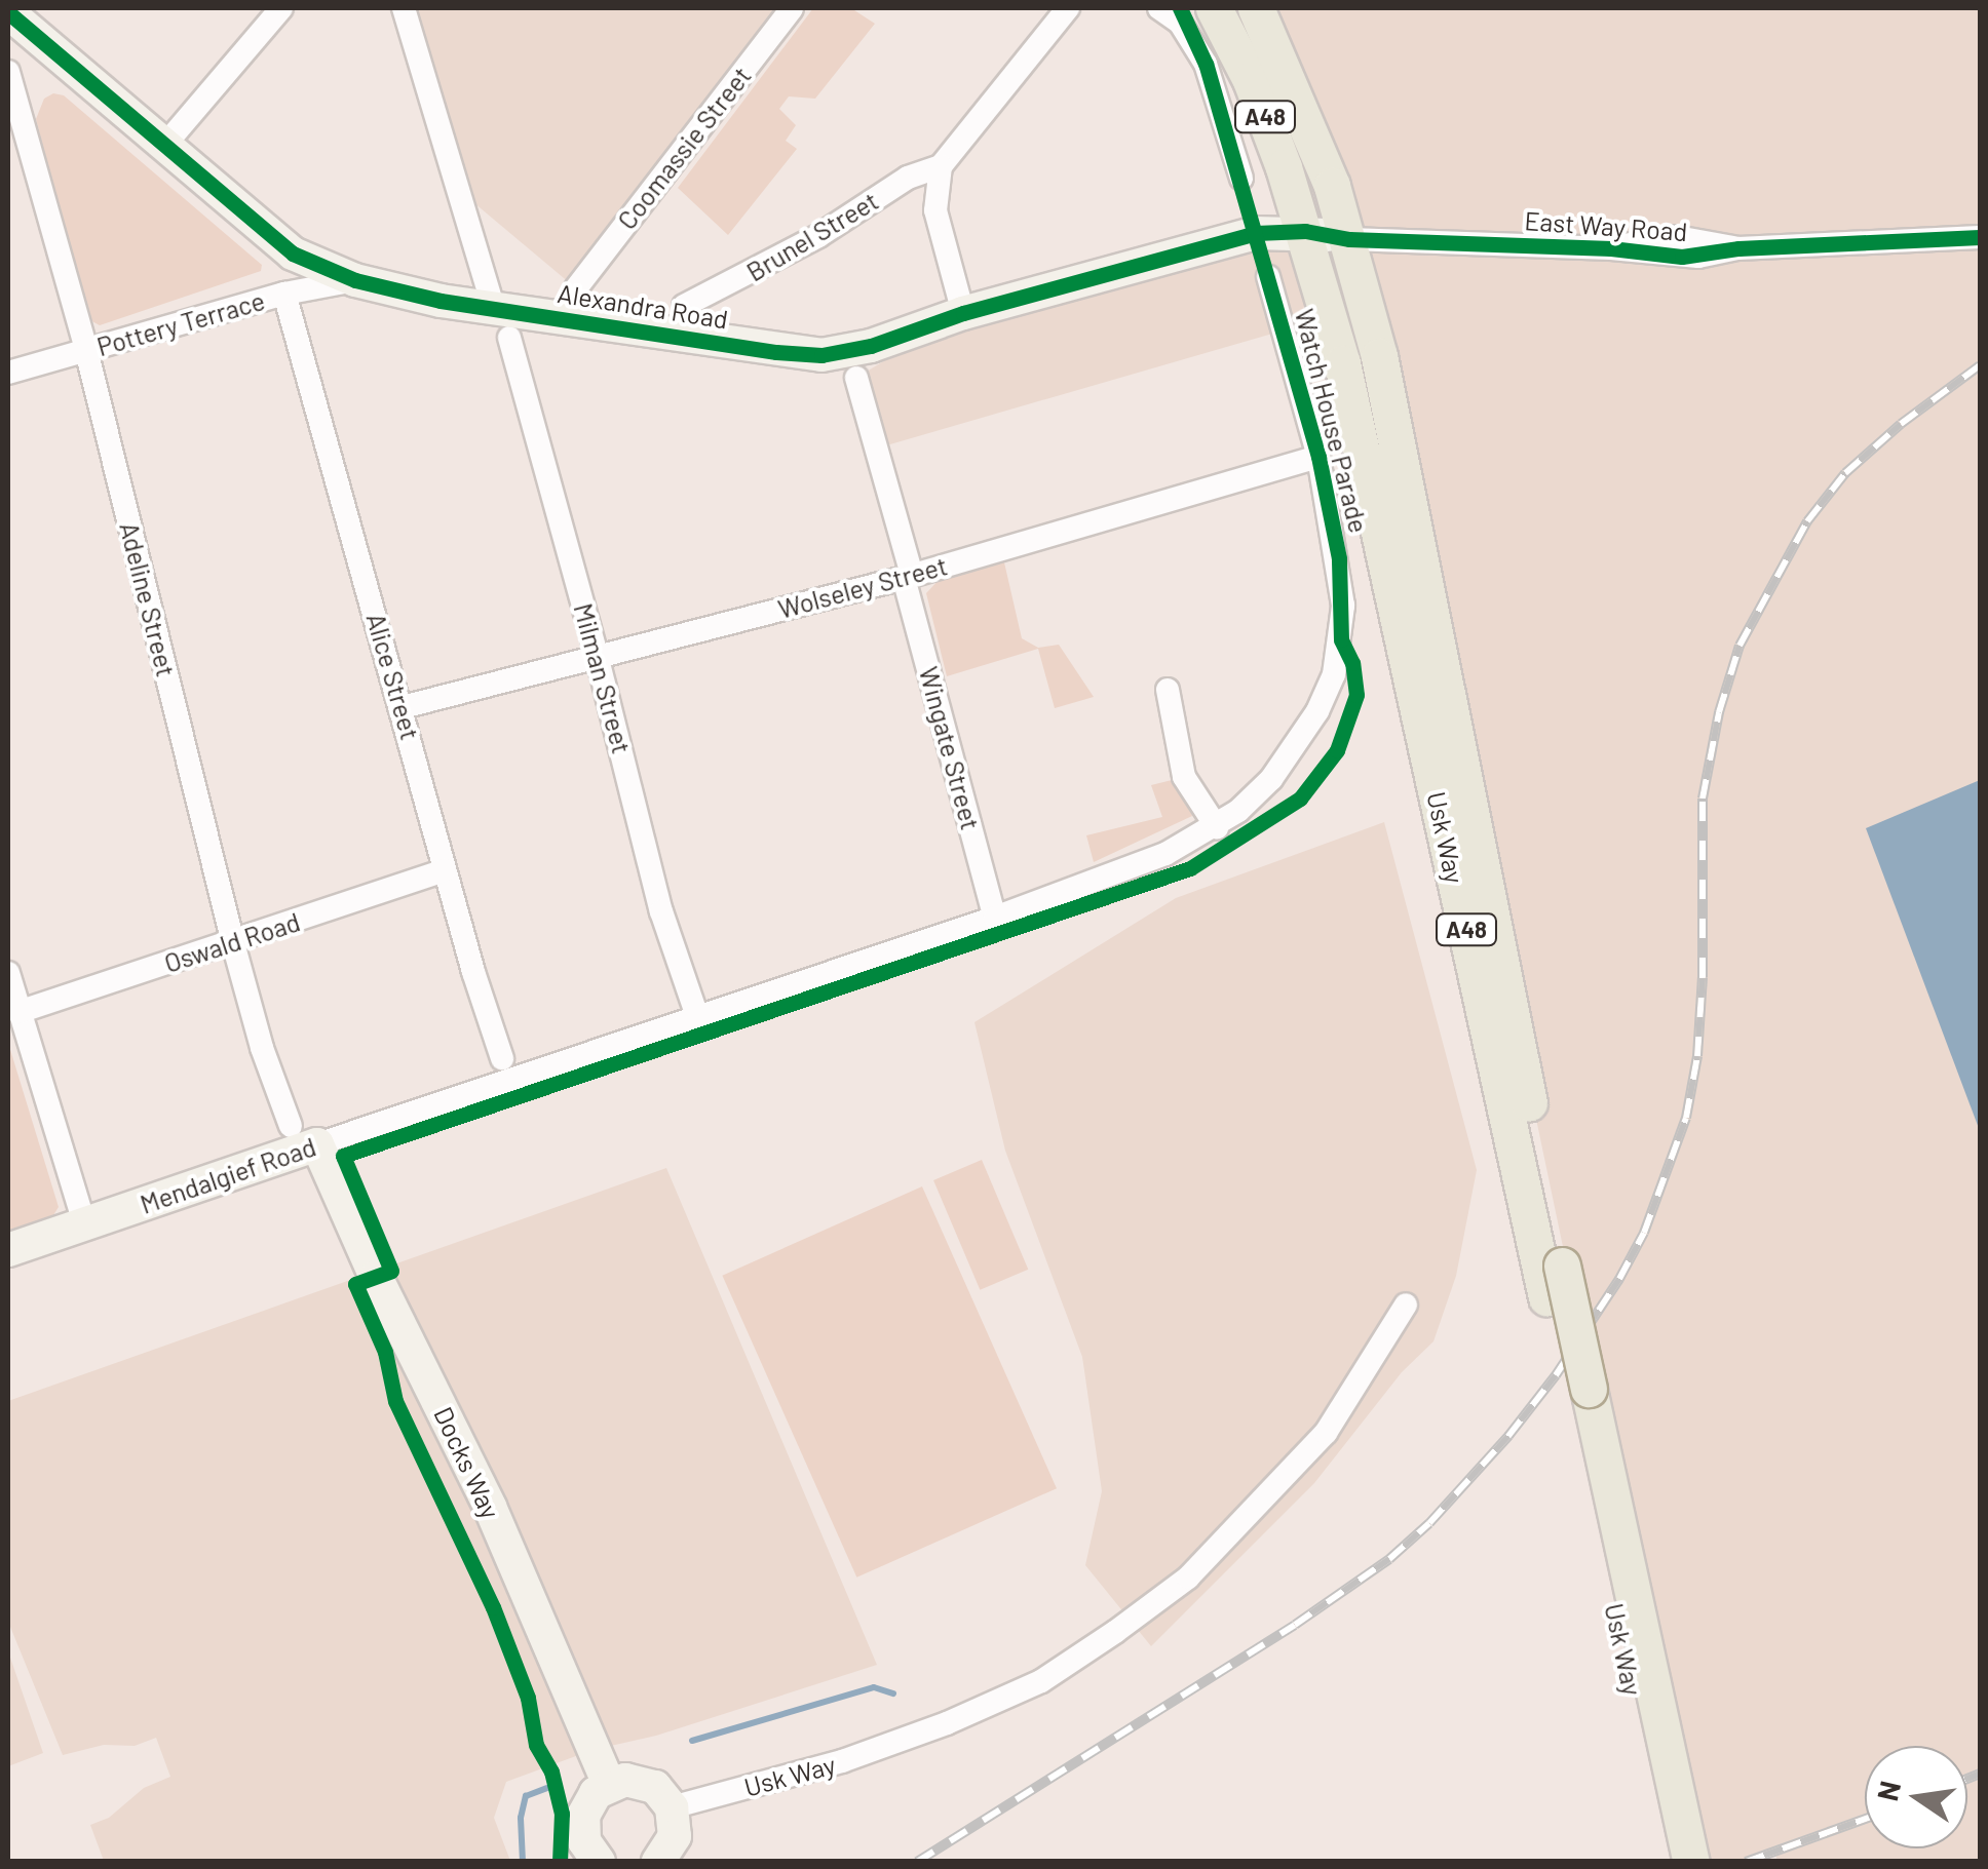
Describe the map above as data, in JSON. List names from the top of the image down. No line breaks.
{"streets":{"main road":["A48","Usk Way"],"street":["Coomassie Street","East Way Road","Brunel Street","Alexandra Road","Pottery Terrace","Watch House Parade","Wolseley Street","Adeline Street","Alice Street","Milman Street","Wingate Street","Oswald Road","Mendalgief Road","Docks Way"]},"crossings":[["East Way Road","Alexandra Road"],["East Way Road","Usk Way"],["Alexandra Road","Pottery Terrace"],["Alexandra Road","Milman Street"],["Alexandra Road","Usk Way"],["Pottery Terrace","Adeline Street"],["Pottery Terrace","Alice Street"],["Watch House Parade","Wolseley Street"],["Watch House Parade","Mendalgief Road"],["Wolseley Street","Alice Street"],["Wolseley Street","Milman Street"],["Wolseley Street","Wingate Street"],["Adeline Street","Oswald Road"],["Adeline Street","Mendalgief Road"],["Adeline Street","Docks Way"],["Alice Street","Oswald Road"],["Milman Street","Mendalgief Road"],["Wingate Street","Mendalgief Road"],["Mendalgief Road","Docks Way"]],"north":"left"}
